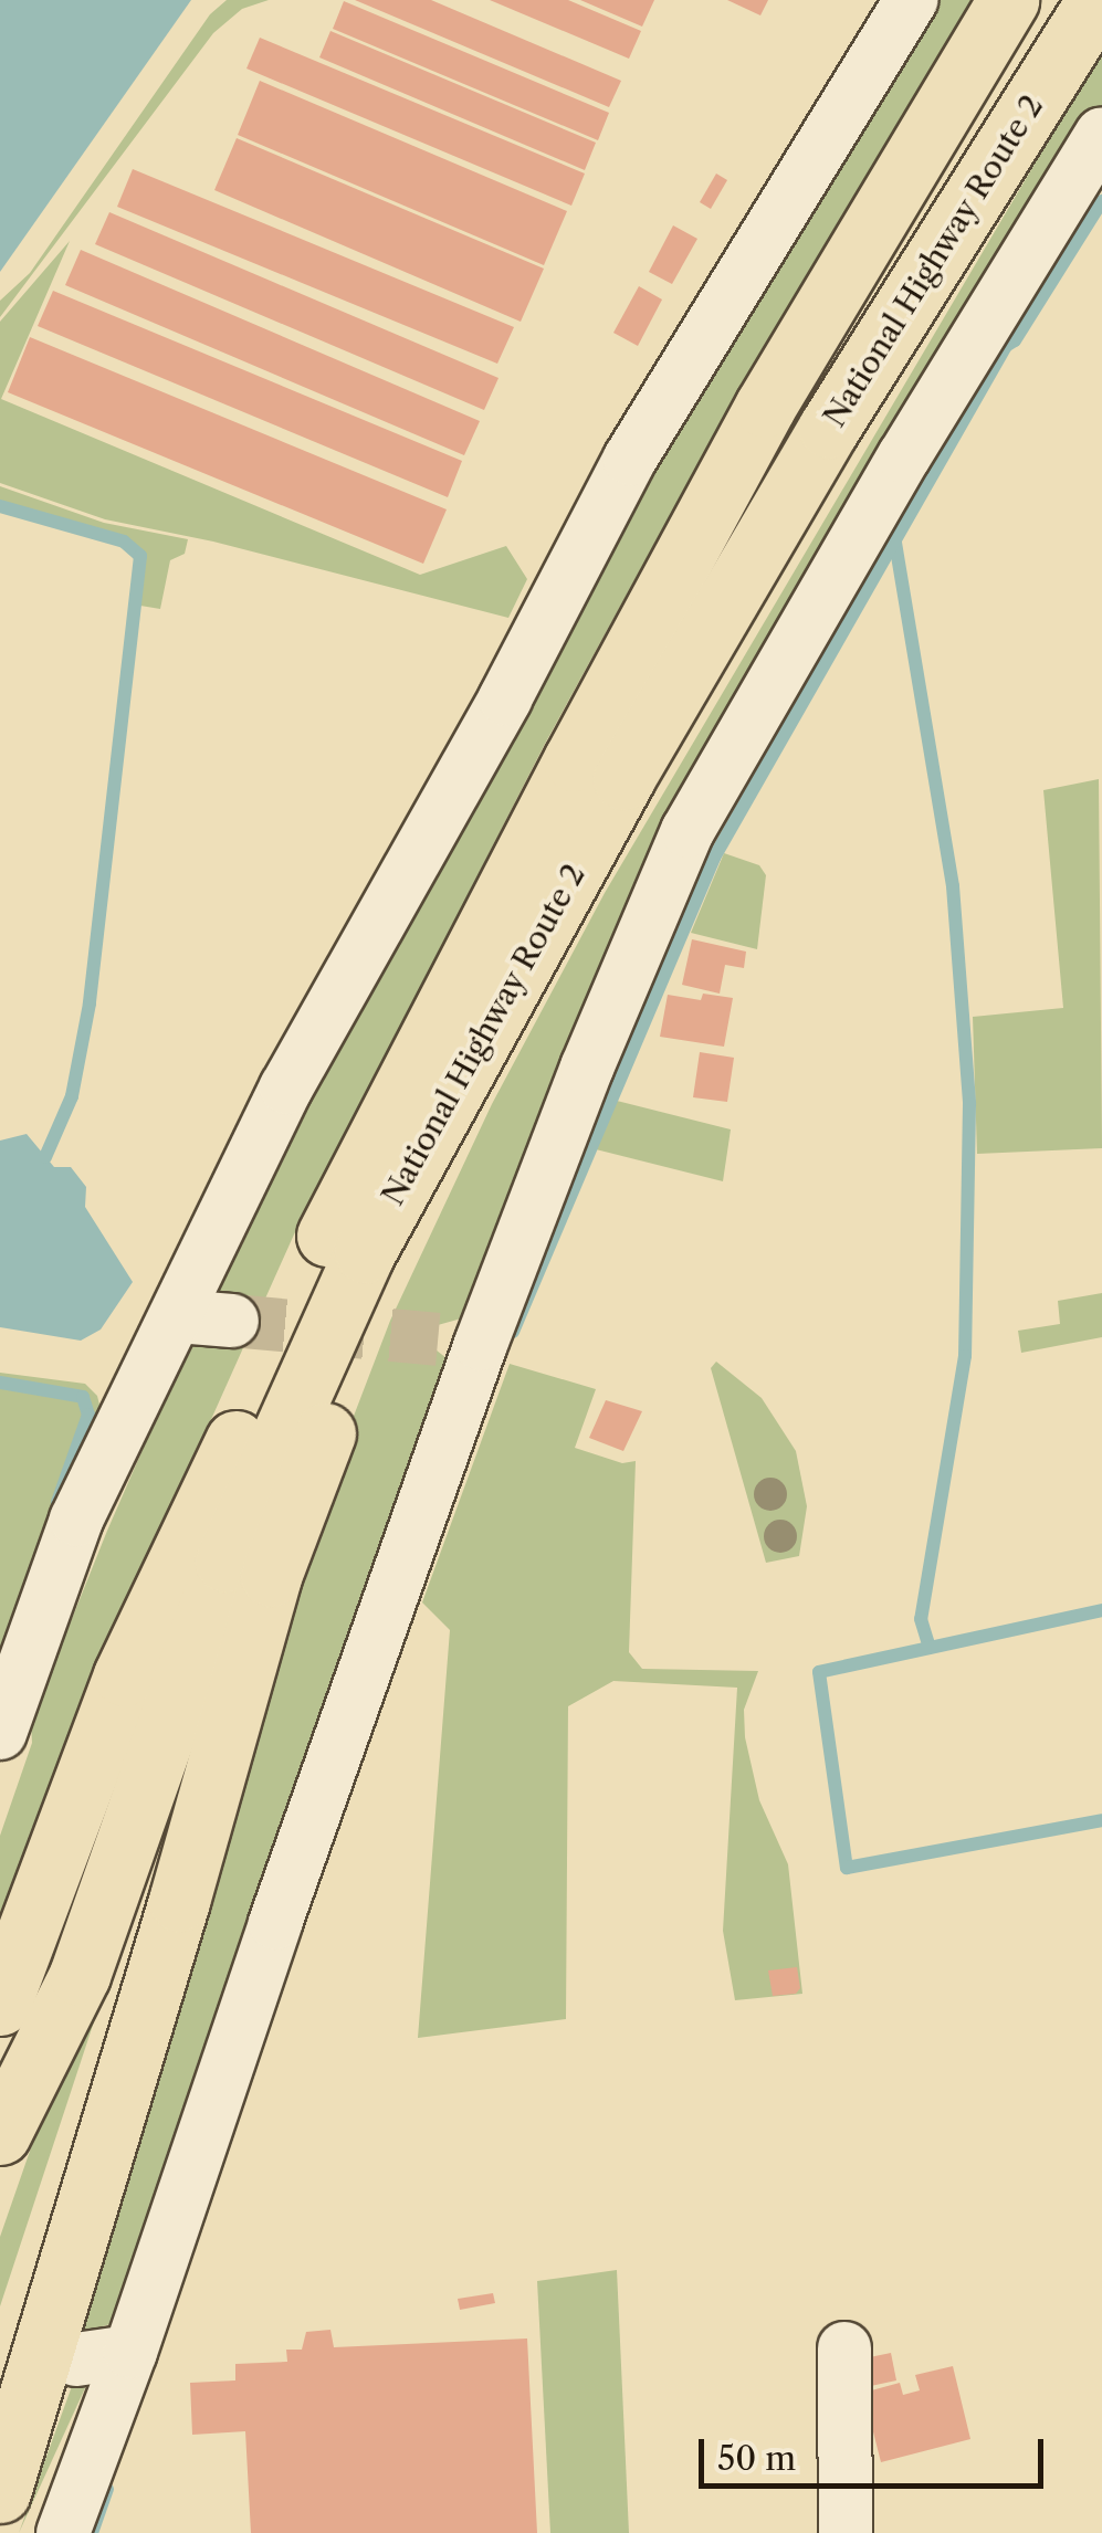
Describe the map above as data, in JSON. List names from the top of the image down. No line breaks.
{"streets":{"highway":["National Highway Route 2"]},"scale_bar":"50 m"}
